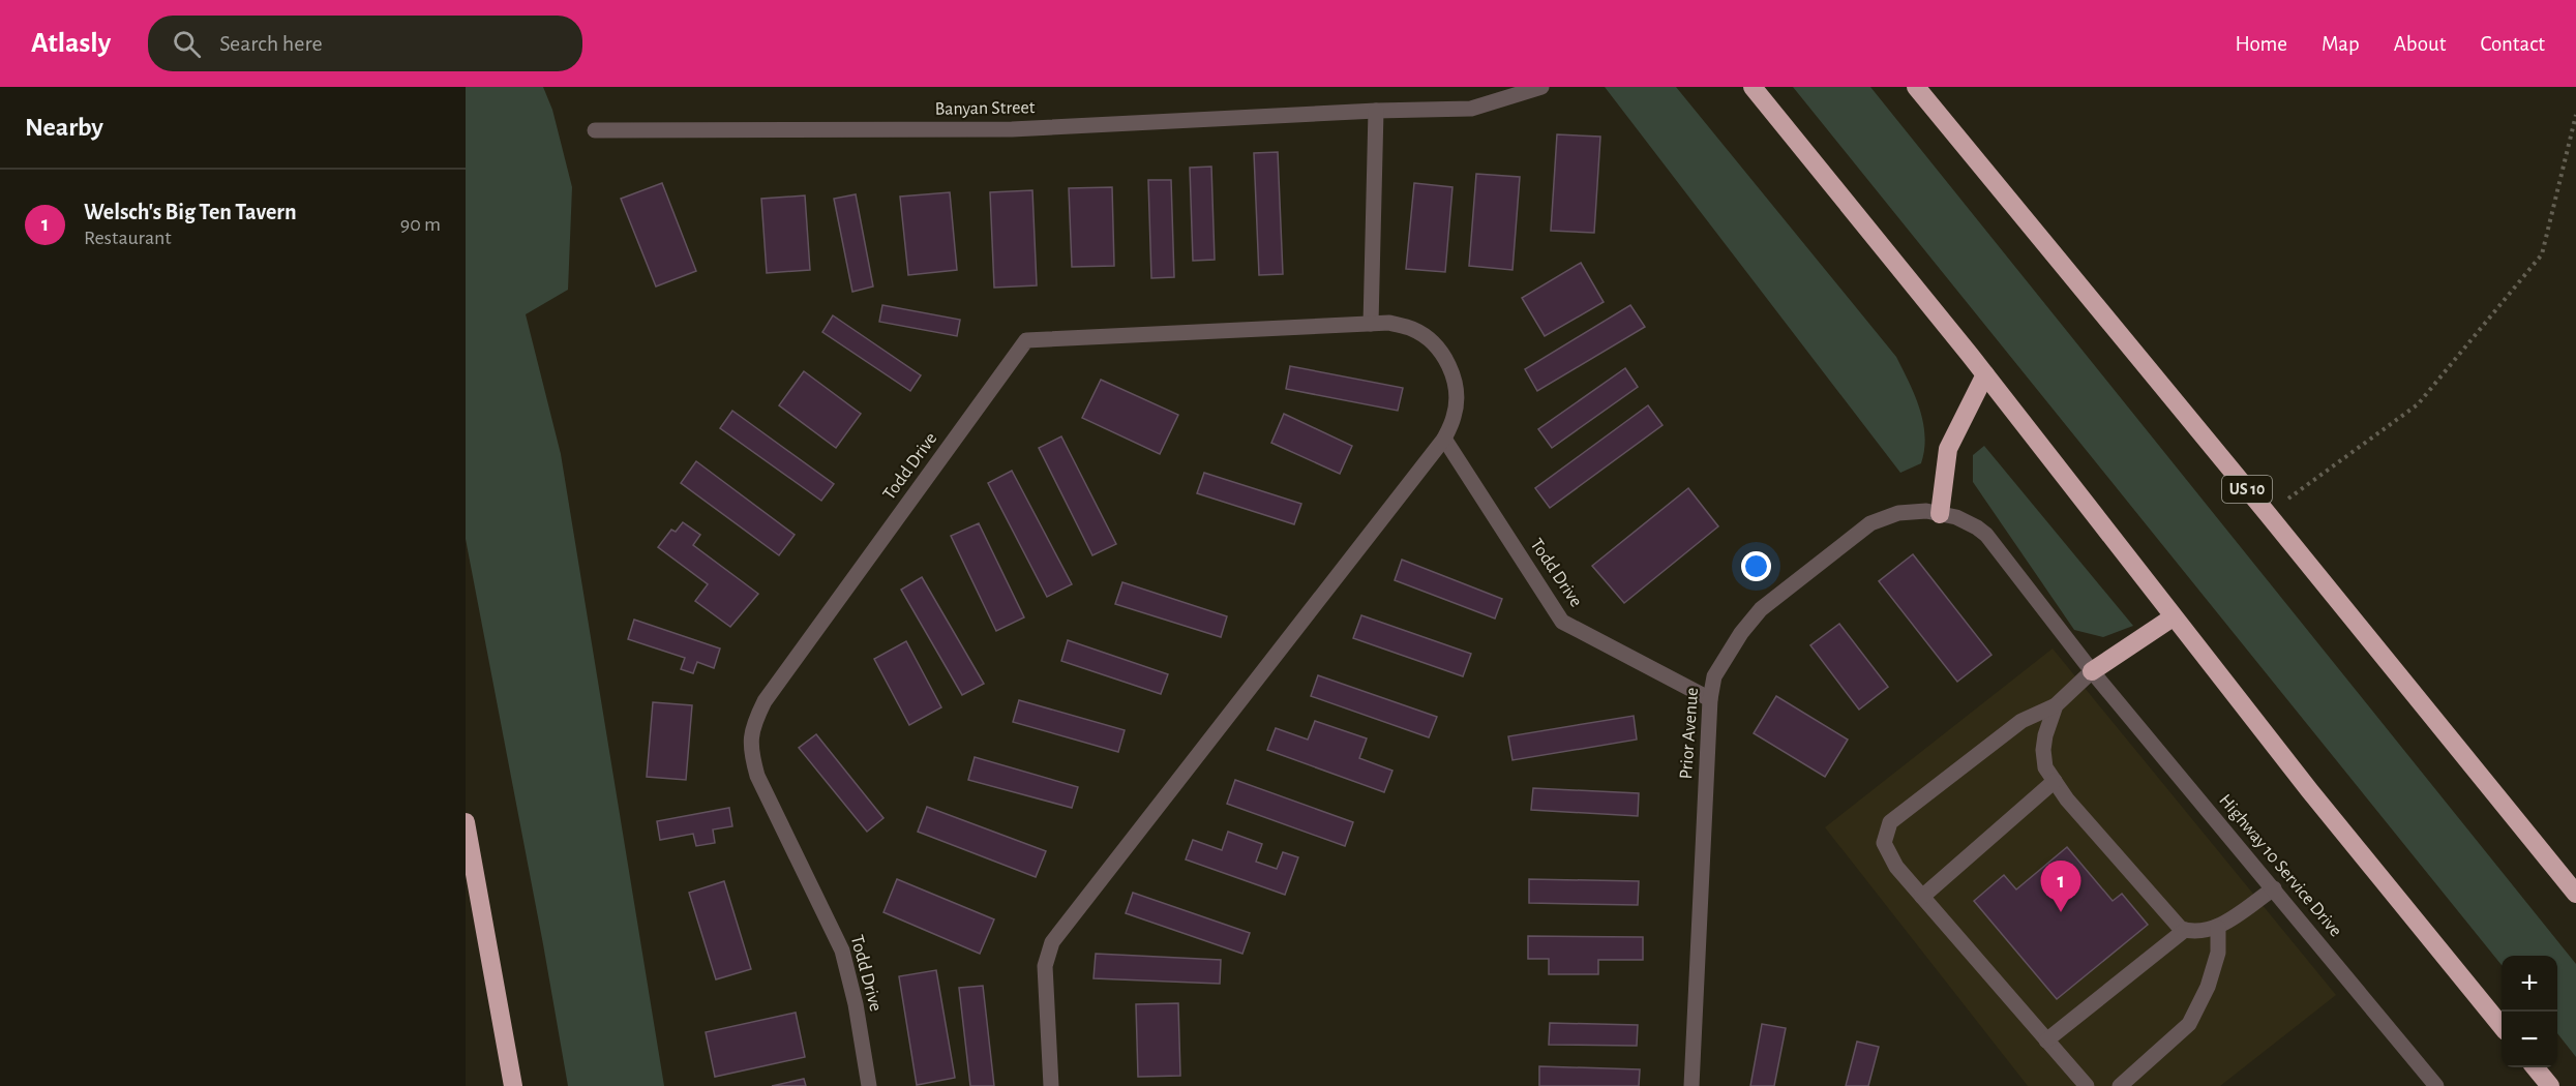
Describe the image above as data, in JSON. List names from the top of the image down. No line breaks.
{"streets":{"highway":["US 10"],"street":["Banyan Street","Todd Drive","Prior Avenue","Highway 10 Service Drive"]},"crossings":[["Todd Drive","Prior Avenue"],["Prior Avenue","Highway 10 Service Drive"]],"page":{"header":"Atlasly","search":"Search here","nav":["Home","Map","About","Contact"],"heading":"Nearby","list":[{"mark":"1","name":"Welsch's Big Ten Tavern","note":"Restaurant","value":"90 m"}],"pins":"1","map_buttons":["+","−"]}}
